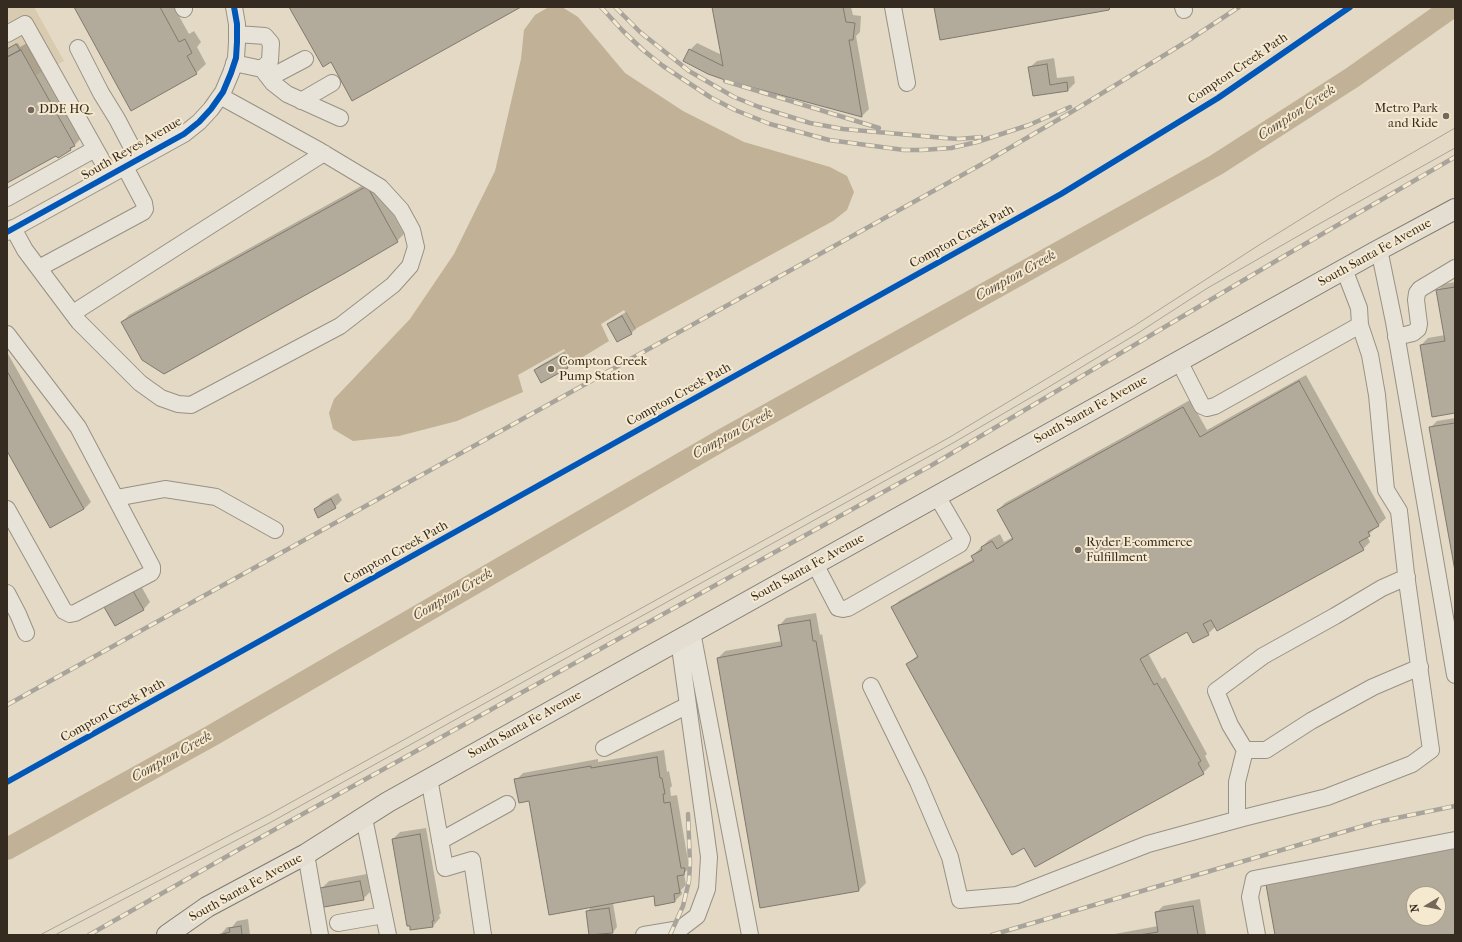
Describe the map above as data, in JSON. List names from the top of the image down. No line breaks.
{"streets":{"main road":["South Santa Fe Avenue"],"street":["South Reyes Avenue"],"cycle path":["Compton Creek Path"]},"water":["Compton Creek"],"places":["DDE HQ","Metro Park and Ride","Compton Creek Pump Station","Ryder E-commerce Fulfillment"],"north":"left"}
